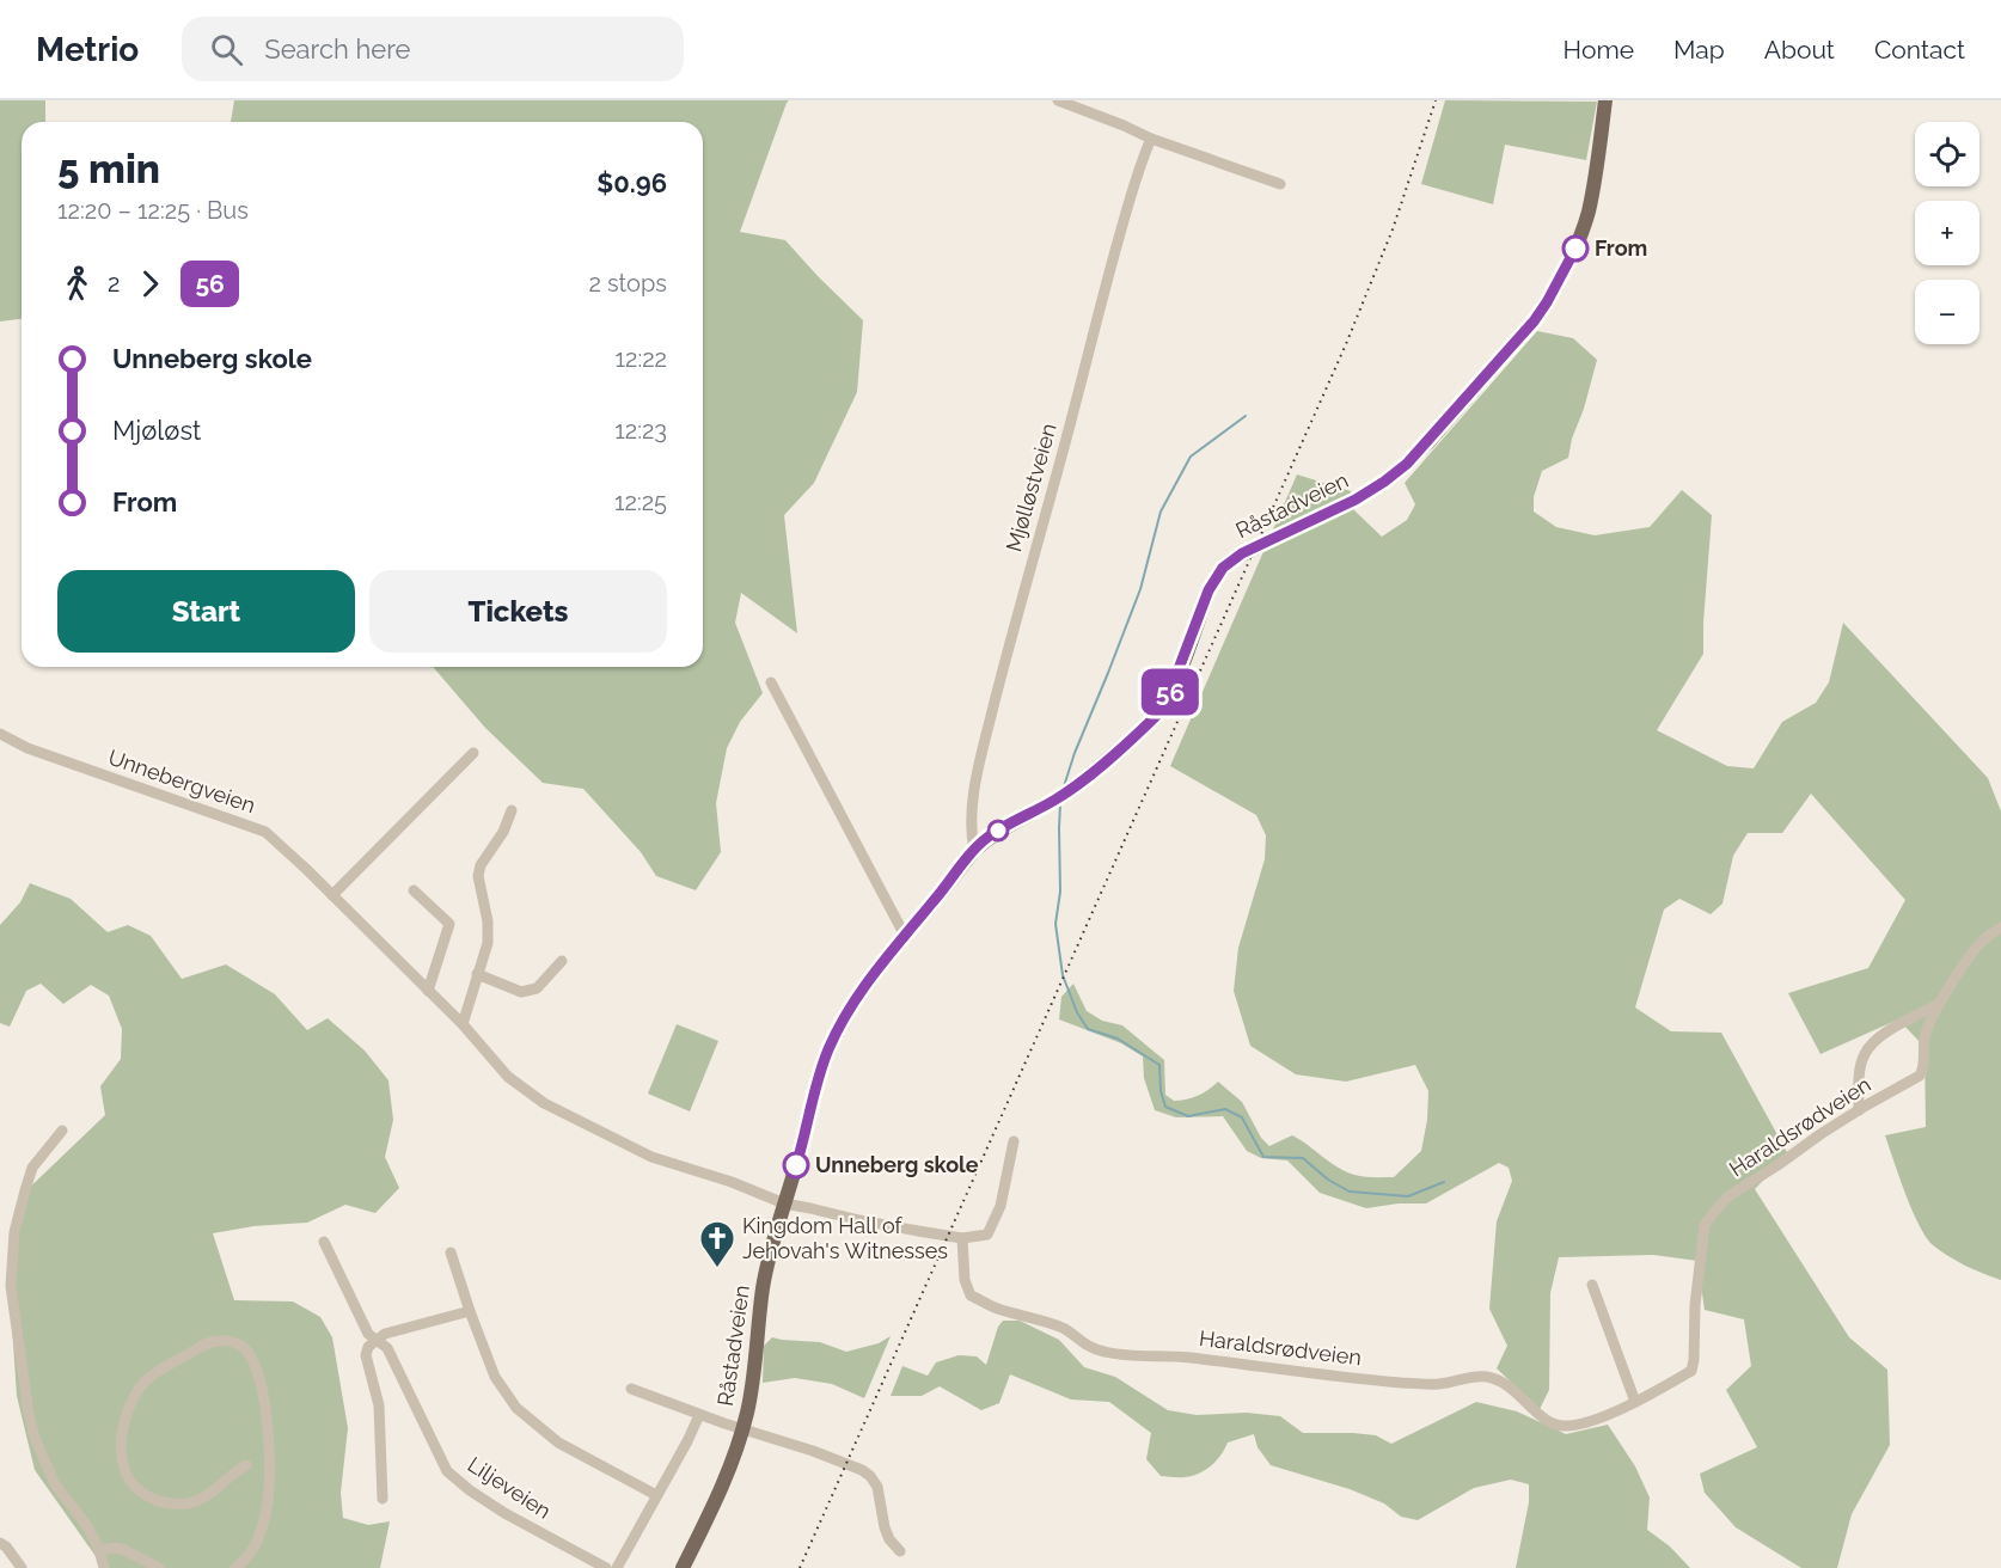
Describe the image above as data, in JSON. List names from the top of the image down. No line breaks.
{"streets":{"main road":["Råstadveien"],"street":["Mjølløstveien","Unnebergveien","Haraldsrødveien","Liljeveien"]},"crossings":[["Mjølløstveien","Råstadveien"],["Råstadveien","Unnebergveien"]],"places":{"other":["From","Unneberg skole"],"church":["Kingdom Hall of Jehovah's Witnesses"]},"lines":["bus line 56"],"page":{"header":"Metrio","search":"Search here","nav":["Home","Map","About","Contact"],"on_map":"56","map_buttons":["+","−"],"heading":["5 min","12:20 – 12:25 · Bus","$0.96"],"legs":["2","56","2 stops"],"list":[{"name":"Unneberg skole","value":"12:22"},{"name":"Mjøløst","value":"12:23"},{"name":"From","value":"12:25"}],"buttons":["Start","Tickets"]}}
